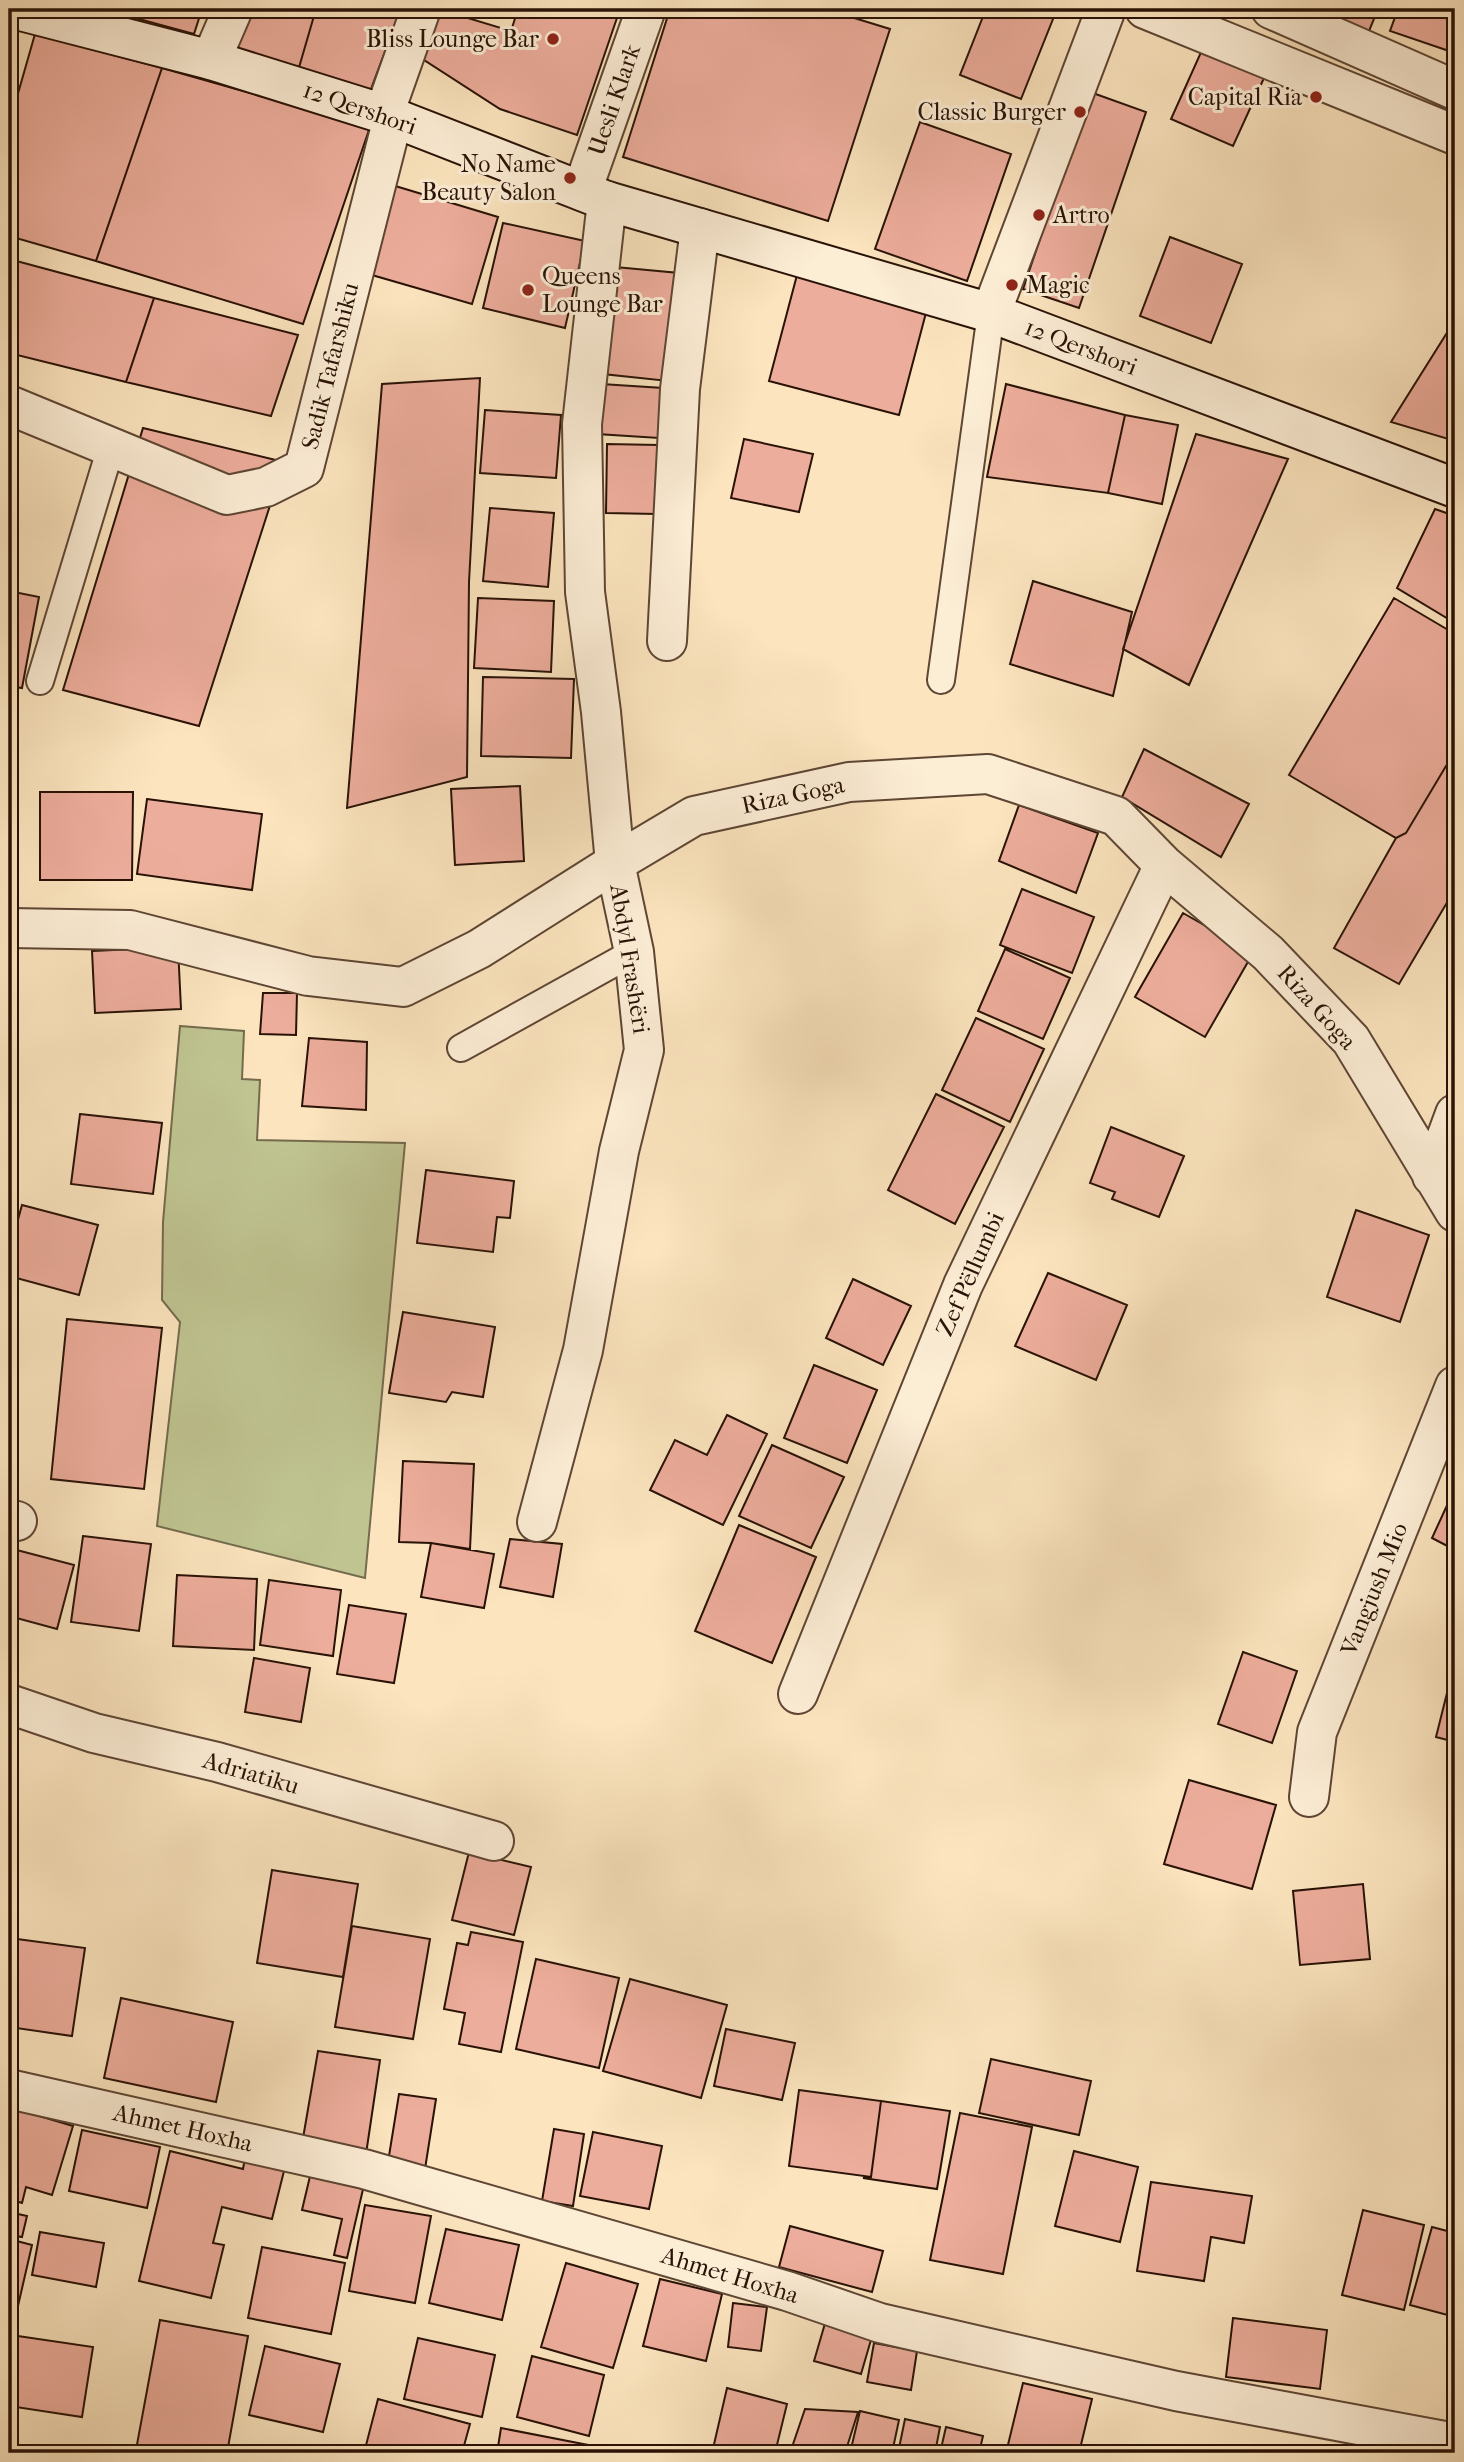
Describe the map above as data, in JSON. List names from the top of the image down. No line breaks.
{"streets":{"street":["Uesli Klark","12 Qershori","Sadik Tafarshiku","Riza Goga","Abdyl Frashëri","Zef Pëllumbi","Vangjush Mio","Adriatiku","Ahmet Hoxha"]},"crossings":[["Uesli Klark","12 Qershori"],["12 Qershori","Sadik Tafarshiku"],["Riza Goga","Abdyl Frashëri"],["Riza Goga","Zef Pëllumbi"]],"places":["Bliss Lounge Bar","Capital Ria","Classic Burger","No Name Beauty Salon","Artro","Magic","Queens Lounge Bar"]}
